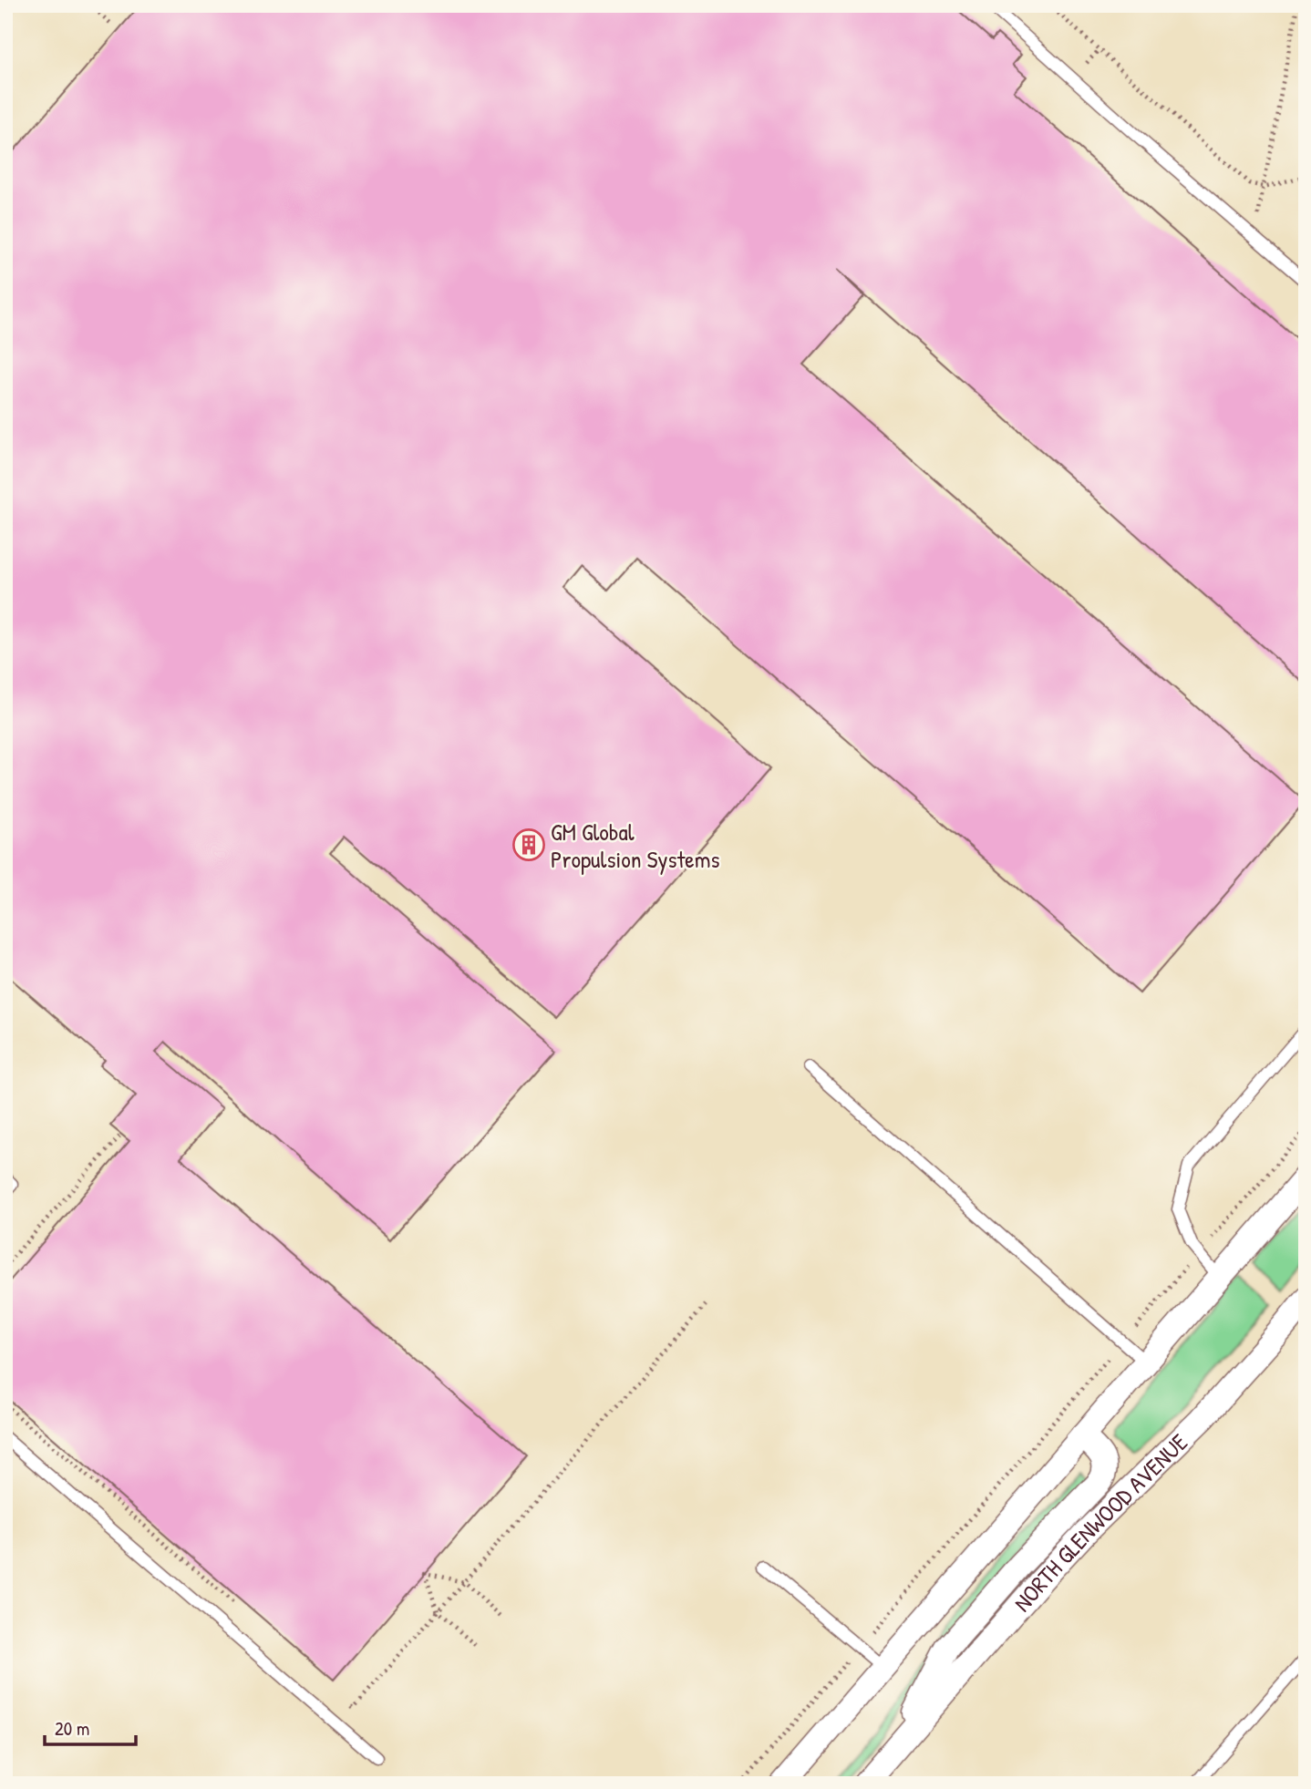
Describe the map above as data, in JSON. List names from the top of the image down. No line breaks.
{"streets":{"street":["NORTH GLENWOOD AVENUE"]},"places":{"building":["GM Global Propulsion Systems"]},"scale_bar":"20 m"}
